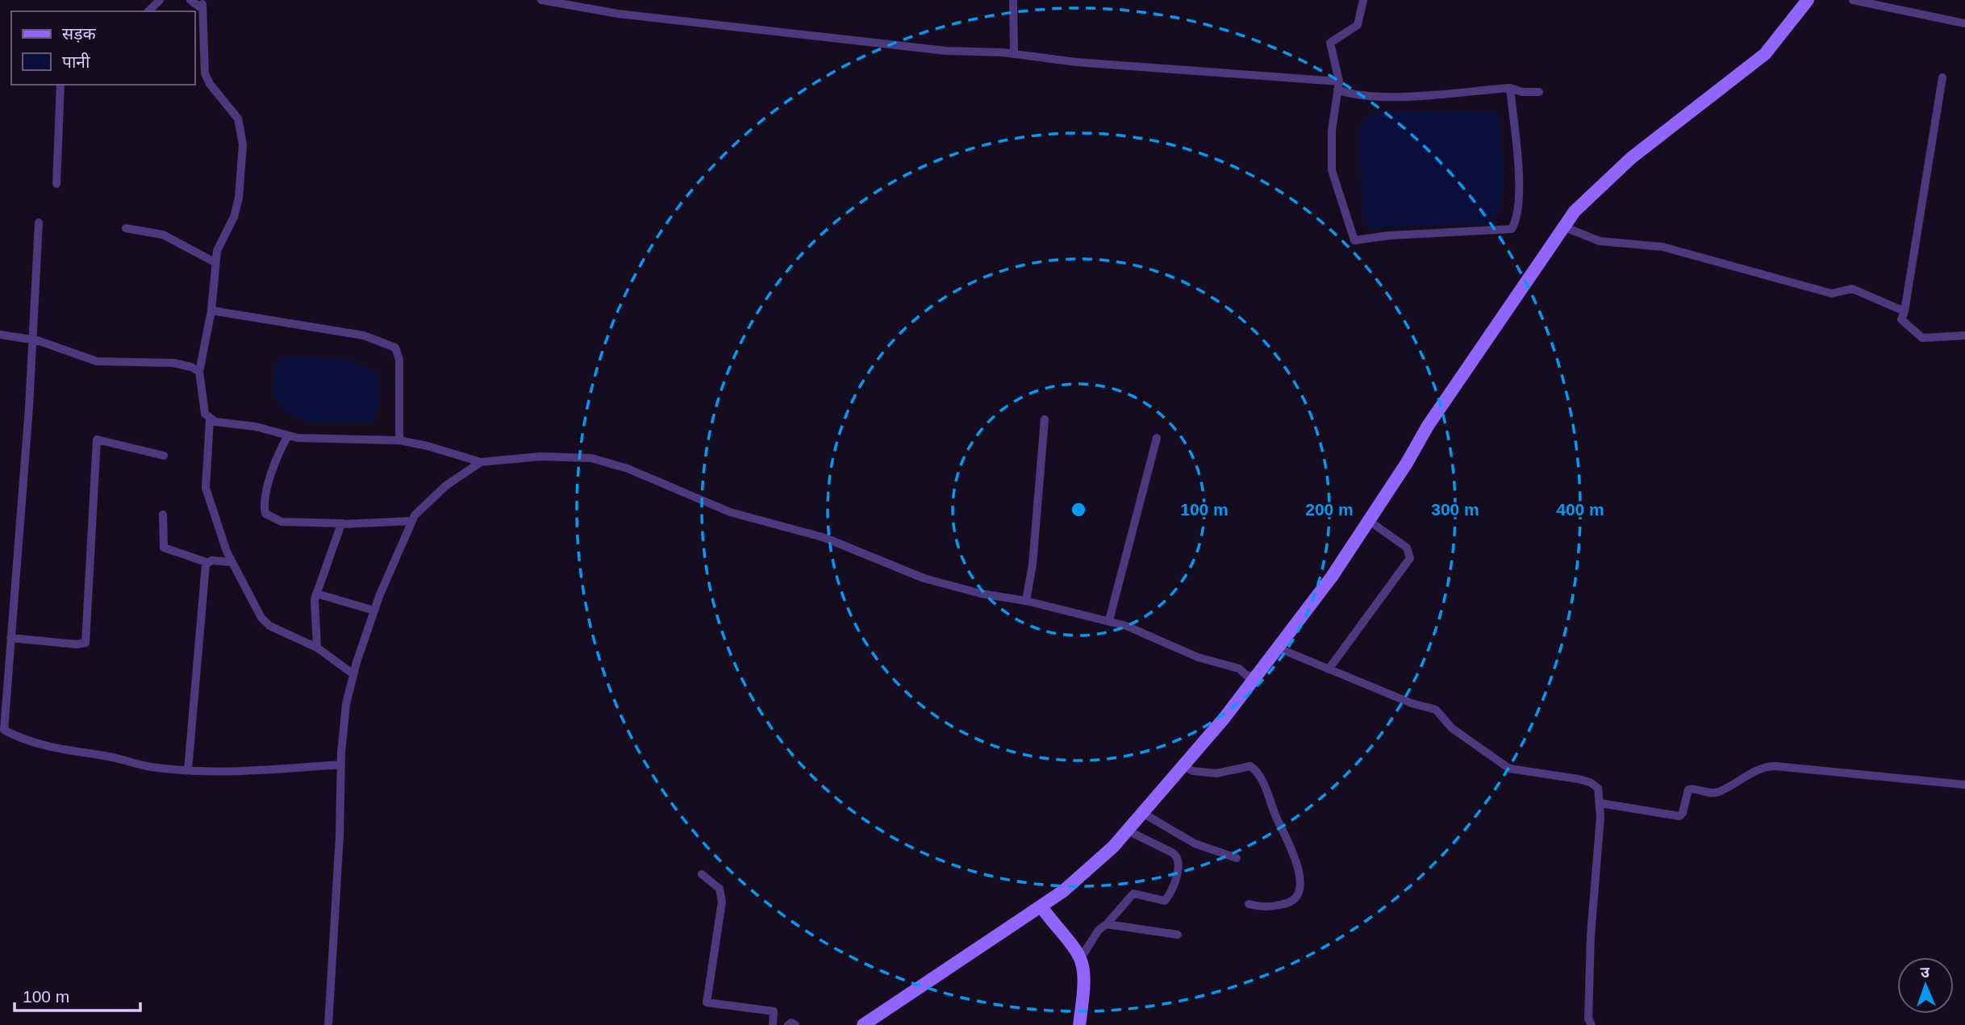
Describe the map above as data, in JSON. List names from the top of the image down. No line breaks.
{"legend":["सड़क","पानी"],"scale_bar":"100 m","north":"top","rings":["100 m","200 m","300 m","400 m"]}
